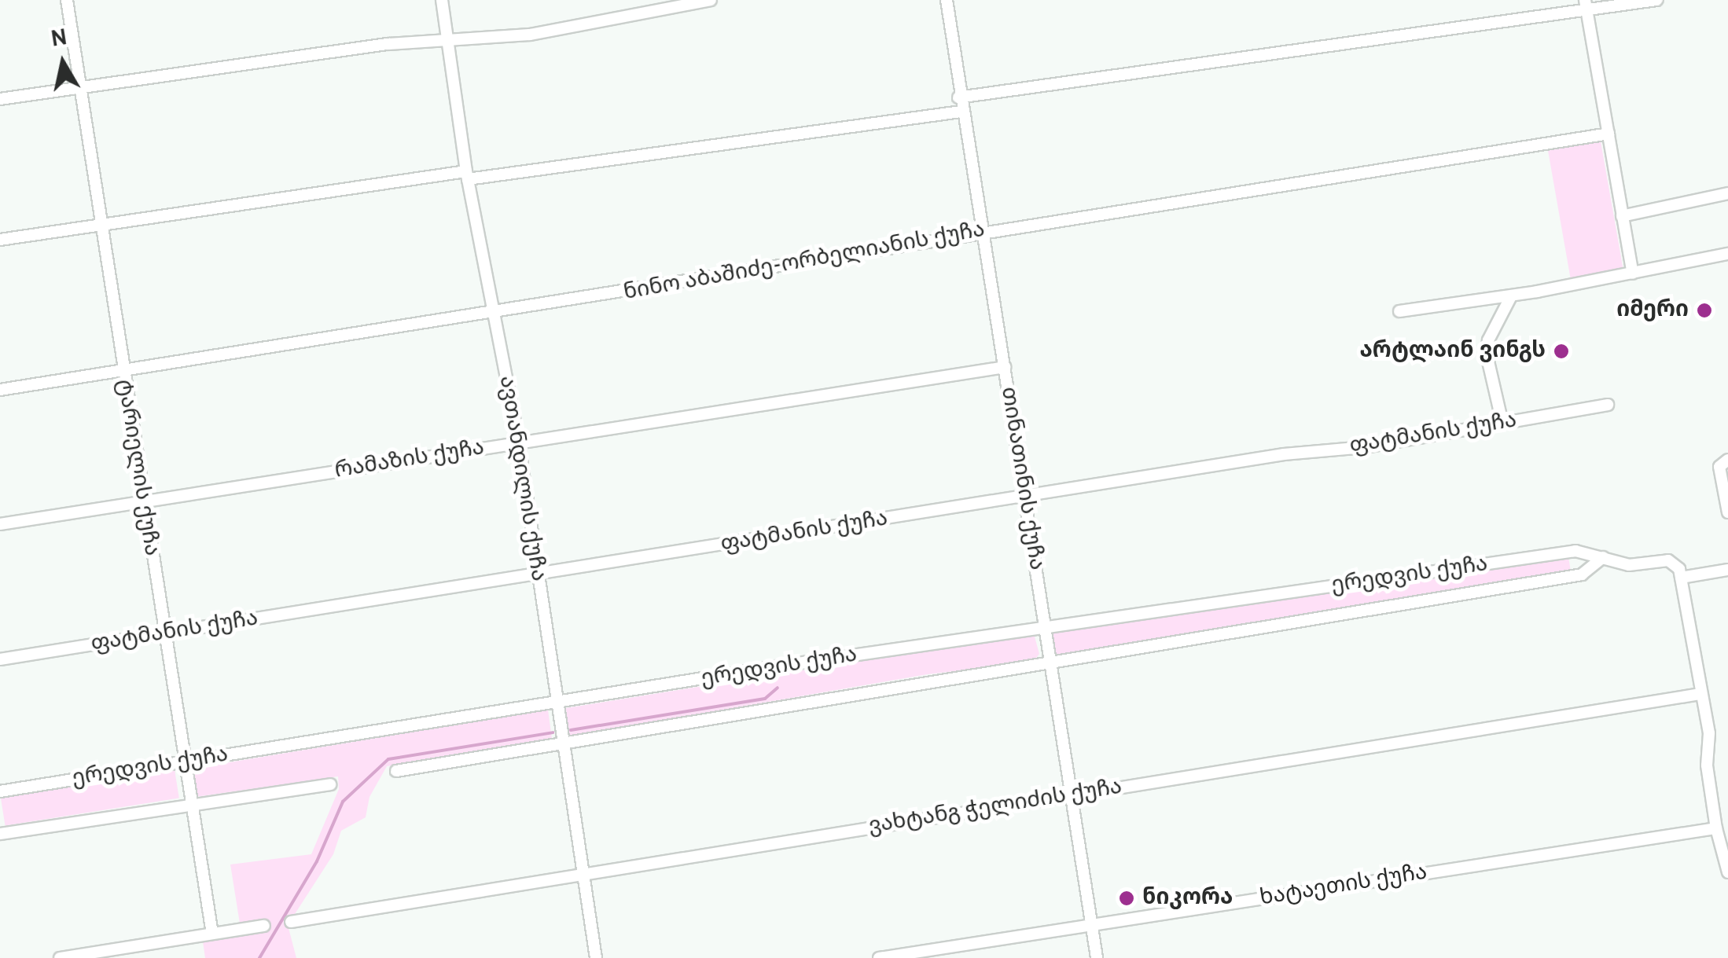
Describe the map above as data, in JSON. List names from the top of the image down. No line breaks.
{"streets":{"street":["ნინო აბაშიძე-ორბელიანის ქუჩა","ფატმანის ქუჩა","რამაზის ქუჩა","ტარიელის ქუჩა","ავთანდილის ქუჩა","თინათინის ქუჩა","ერედვის ქუჩა","ვახტანგ ჭელიძის ქუჩა","ხატაეთის ქუჩა"]},"crossings":[["ნინო აბაშიძე-ორბელიანის ქუჩა","ტარიელის ქუჩა"],["ნინო აბაშიძე-ორბელიანის ქუჩა","ავთანდილის ქუჩა"],["ნინო აბაშიძე-ორბელიანის ქუჩა","თინათინის ქუჩა"],["ფატმანის ქუჩა","ტარიელის ქუჩა"],["ფატმანის ქუჩა","ავთანდილის ქუჩა"],["ფატმანის ქუჩა","თინათინის ქუჩა"],["რამაზის ქუჩა","ტარიელის ქუჩა"],["რამაზის ქუჩა","ავთანდილის ქუჩა"],["რამაზის ქუჩა","თინათინის ქუჩა"],["ტარიელის ქუჩა","ერედვის ქუჩა"],["ავთანდილის ქუჩა","ერედვის ქუჩა"],["ავთანდილის ქუჩა","ვახტანგ ჭელიძის ქუჩა"],["თინათინის ქუჩა","ერედვის ქუჩა"],["თინათინის ქუჩა","ვახტანგ ჭელიძის ქუჩა"],["თინათინის ქუჩა","ხატაეთის ქუჩა"]],"places":["იმერი","არტლაინ ვინგს","ნიკორა"],"north":"top"}
